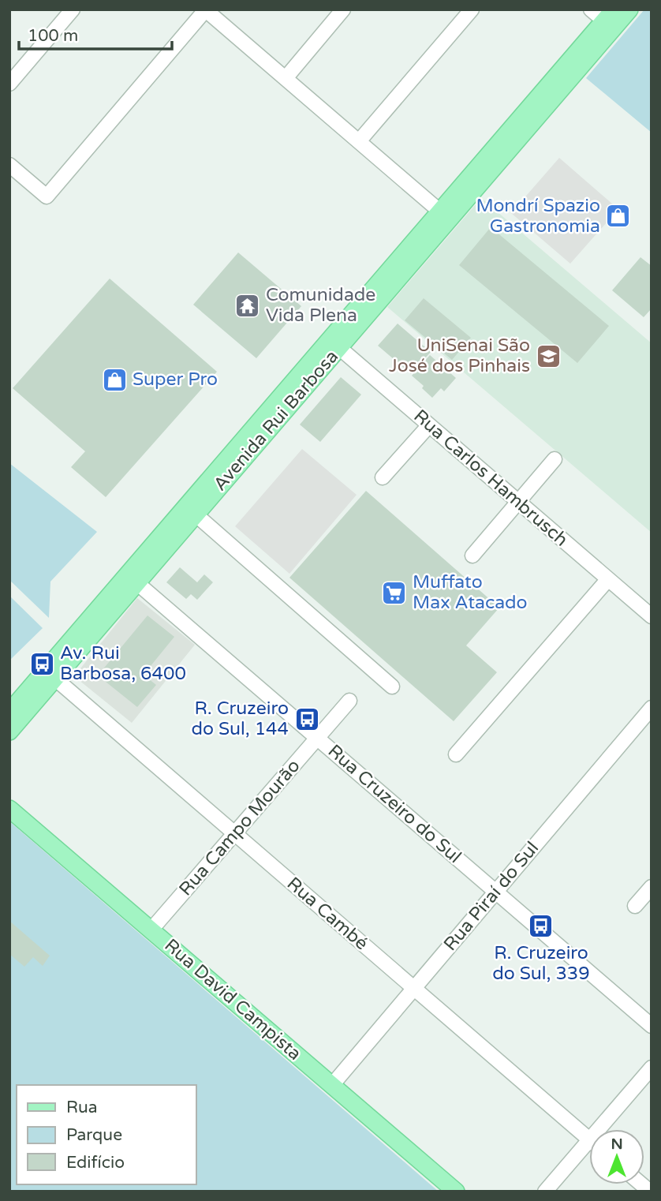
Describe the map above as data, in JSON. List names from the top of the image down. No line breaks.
{"streets":{"main road":["Avenida Rui Barbosa","Rua David Campista"],"street":["Rua Carlos Hambrusch","Rua Cruzeiro do Sul","Rua Campo Mourão","Rua Piraí do Sul","Rua Cambé"]},"crossings":[["Avenida Rui Barbosa","Rua Carlos Hambrusch"],["Avenida Rui Barbosa","Rua Cruzeiro do Sul"],["Avenida Rui Barbosa","Rua Cambé"],["Rua Cruzeiro do Sul","Rua Campo Mourão"],["Rua Cruzeiro do Sul","Rua Piraí do Sul"],["Rua Campo Mourão","Rua Cambé"],["Rua Campo Mourão","Rua David Campista"],["Rua Piraí do Sul","Rua Cambé"],["Rua Piraí do Sul","Rua David Campista"]],"places":{"shop":["Mondrí Spazio Gastronomia","Super Pro"],"temple":["Comunidade Vida Plena"],"school or university":["UniSenai São José dos Pinhais"],"supermarket":["Muffato Max Atacado"],"bus stop":["Av. Rui Barbosa, 6400","R. Cruzeiro do Sul, 144","R. Cruzeiro do Sul, 339"]},"legend":["Rua","Parque","Edifício"],"scale_bar":"100 m","north":"top"}
